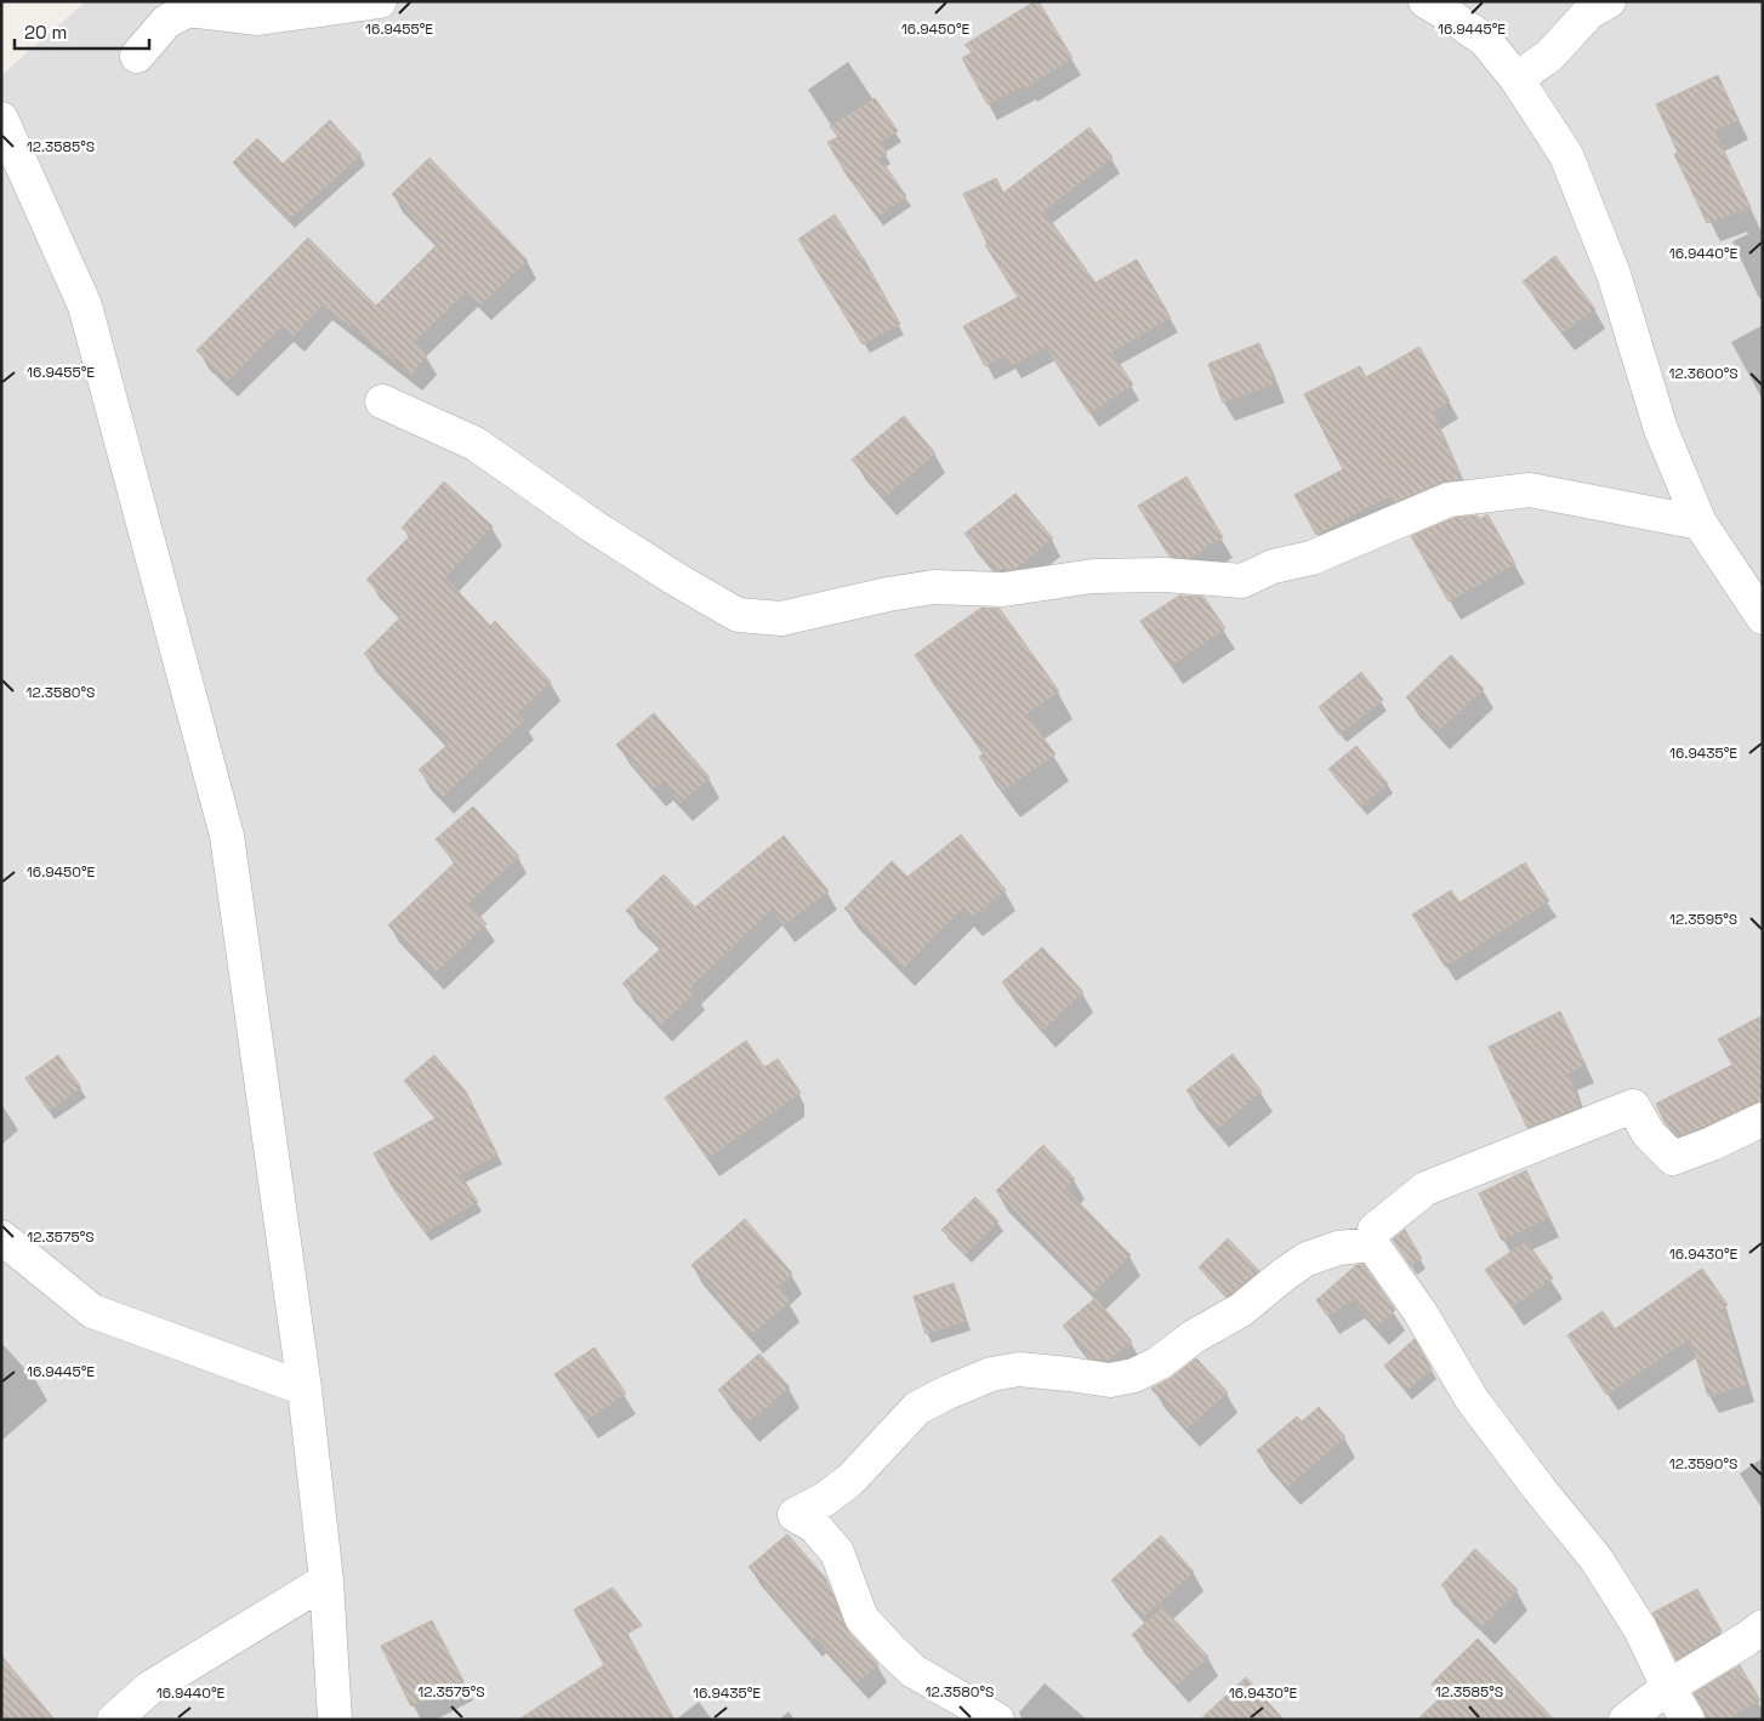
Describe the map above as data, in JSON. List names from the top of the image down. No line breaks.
{"scale_bar":"20 m","coordinates":["16.9455°E","16.9450°E","16.9445°E","12.3585°S","16.9440°E","12.3600°S","12.3580°S","16.9435°E","12.3595°S","12.3575°S","16.9430°E","12.3590°S"]}
